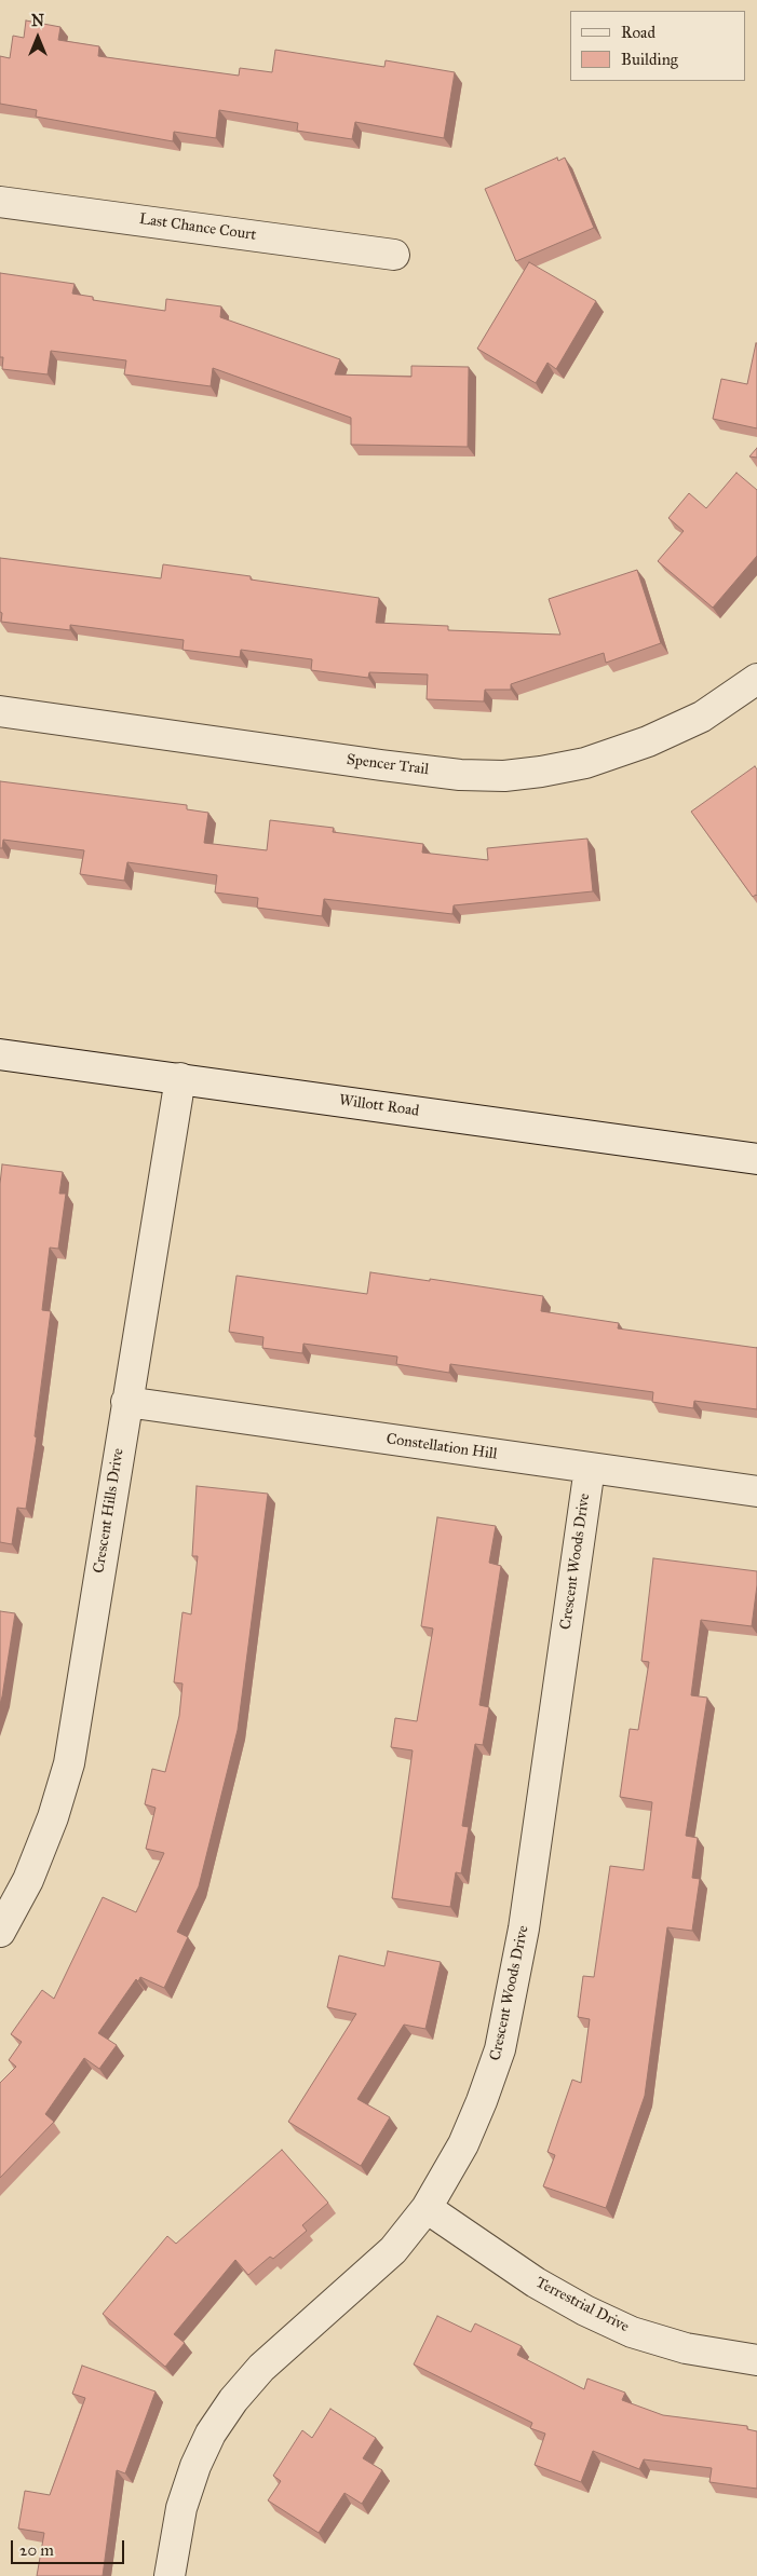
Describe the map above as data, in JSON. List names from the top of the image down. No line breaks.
{"streets":{"street":["Last Chance Court","Spencer Trail","Willott Road","Constellation Hill","Crescent Hills Drive","Crescent Woods Drive","Terrestrial Drive"]},"crossings":[["Willott Road","Crescent Hills Drive"],["Constellation Hill","Crescent Hills Drive"],["Constellation Hill","Crescent Woods Drive"],["Crescent Woods Drive","Terrestrial Drive"]],"legend":["Road","Building"],"scale_bar":"20 m","north":"top"}
